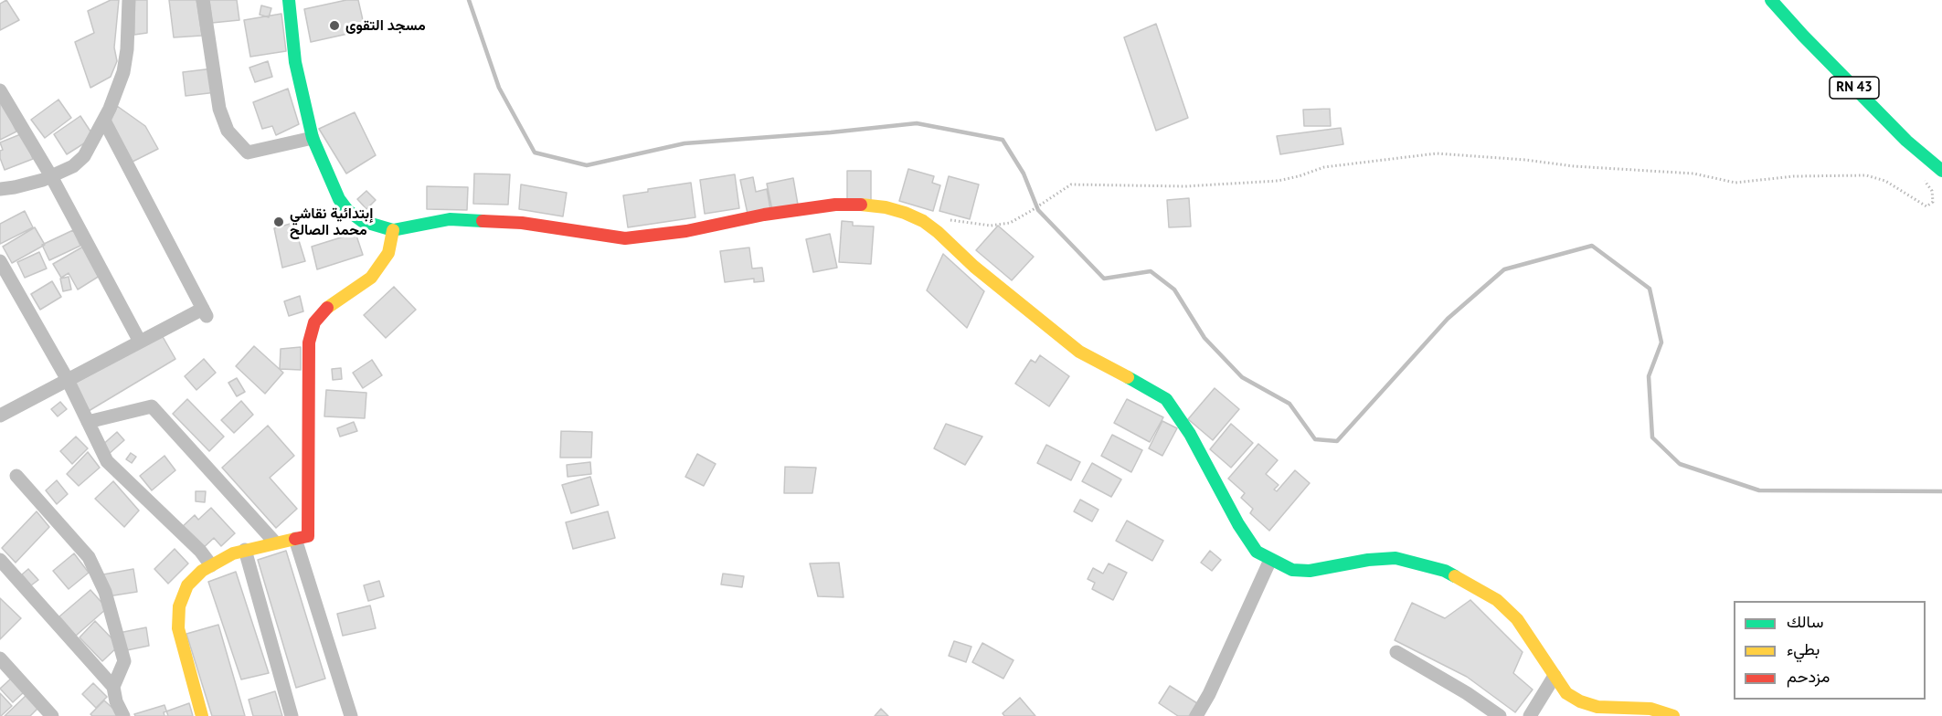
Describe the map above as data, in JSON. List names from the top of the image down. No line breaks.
{"streets":{"main road":["RN 43"]},"places":["مسجد التقوى","إبتدائية نقاشي محمد الصالح"],"legend":["سالك","بطيء","مزدحم"]}
